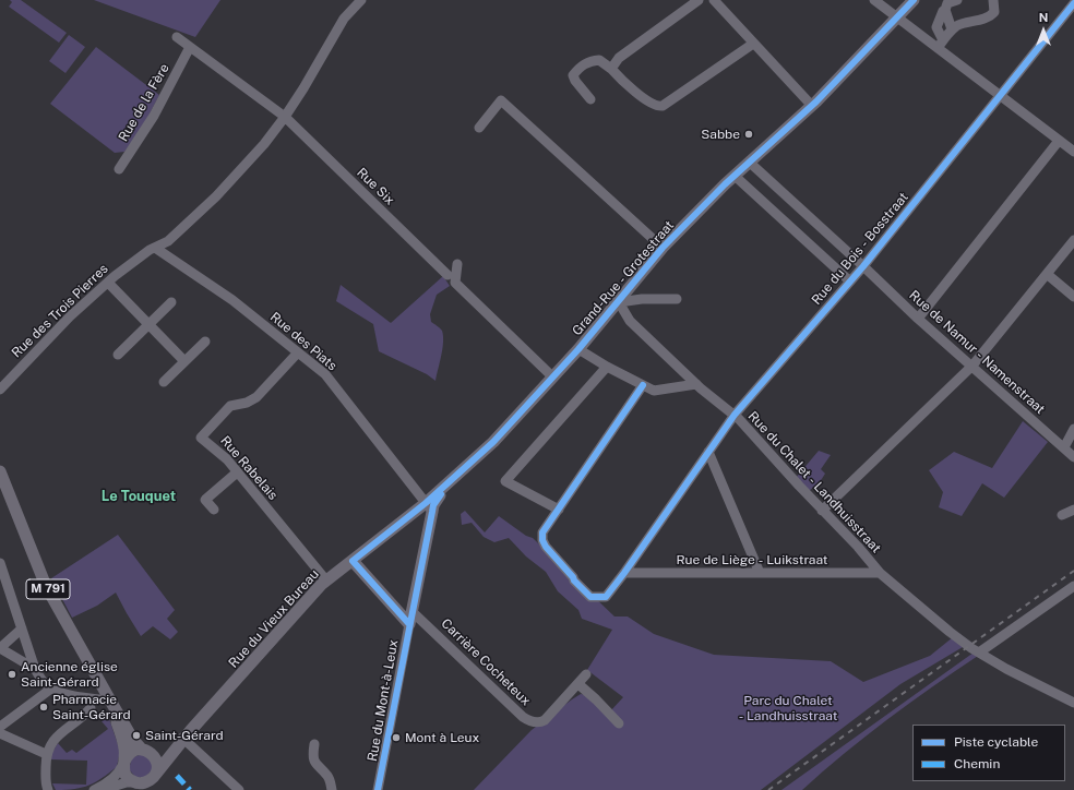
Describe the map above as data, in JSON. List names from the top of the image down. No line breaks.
{"streets":{"main road":["Grand-Rue - Grotestraat","M 791","Rue du Vieux Bureau","Rue du Mont-à-Leux"],"street":["Rue de la Fère","Rue Six","Rue du Bois - Bosstraat","Rue des Trois Pierres","Rue des Piats","Rue de Namur - Namenstraat","Rue Rabelais","Rue du Chalet - Landhuisstraat","Rue de Liège - Luikstraat","Carrière Cocheteux"]},"crossings":[["Rue Six","Rue des Trois Pierres"],["Rue du Bois - Bosstraat","Rue de Namur - Namenstraat"],["Rue du Bois - Bosstraat","Rue du Chalet - Landhuisstraat"],["Rue du Bois - Bosstraat","Rue de Liège - Luikstraat"],["Grand-Rue - Grotestraat","Rue de Namur - Namenstraat"],["Grand-Rue - Grotestraat","Rue du Chalet - Landhuisstraat"],["Grand-Rue - Grotestraat","Rue du Vieux Bureau"],["Rue des Trois Pierres","Rue des Piats"],["Rue des Piats","Rue Rabelais"],["Rue des Piats","Rue du Vieux Bureau"],["Rue des Piats","Rue du Mont-à-Leux"],["Rue Rabelais","Rue du Vieux Bureau"],["Rue du Chalet - Landhuisstraat","Rue de Liège - Luikstraat"],["M 791","Rue du Vieux Bureau"],["Rue du Vieux Bureau","Rue du Mont-à-Leux"],["Carrière Cocheteux","Rue du Mont-à-Leux"]],"districts":["Le Touquet"],"parks":["Parc du Chalet - Landhuisstraat"],"places":["Sabbe","Ancienne église Saint-Gérard","Pharmacie Saint-Gérard","Saint-Gérard","Mont à Leux"],"legend":["Piste cyclable","Chemin"],"north":"top"}
